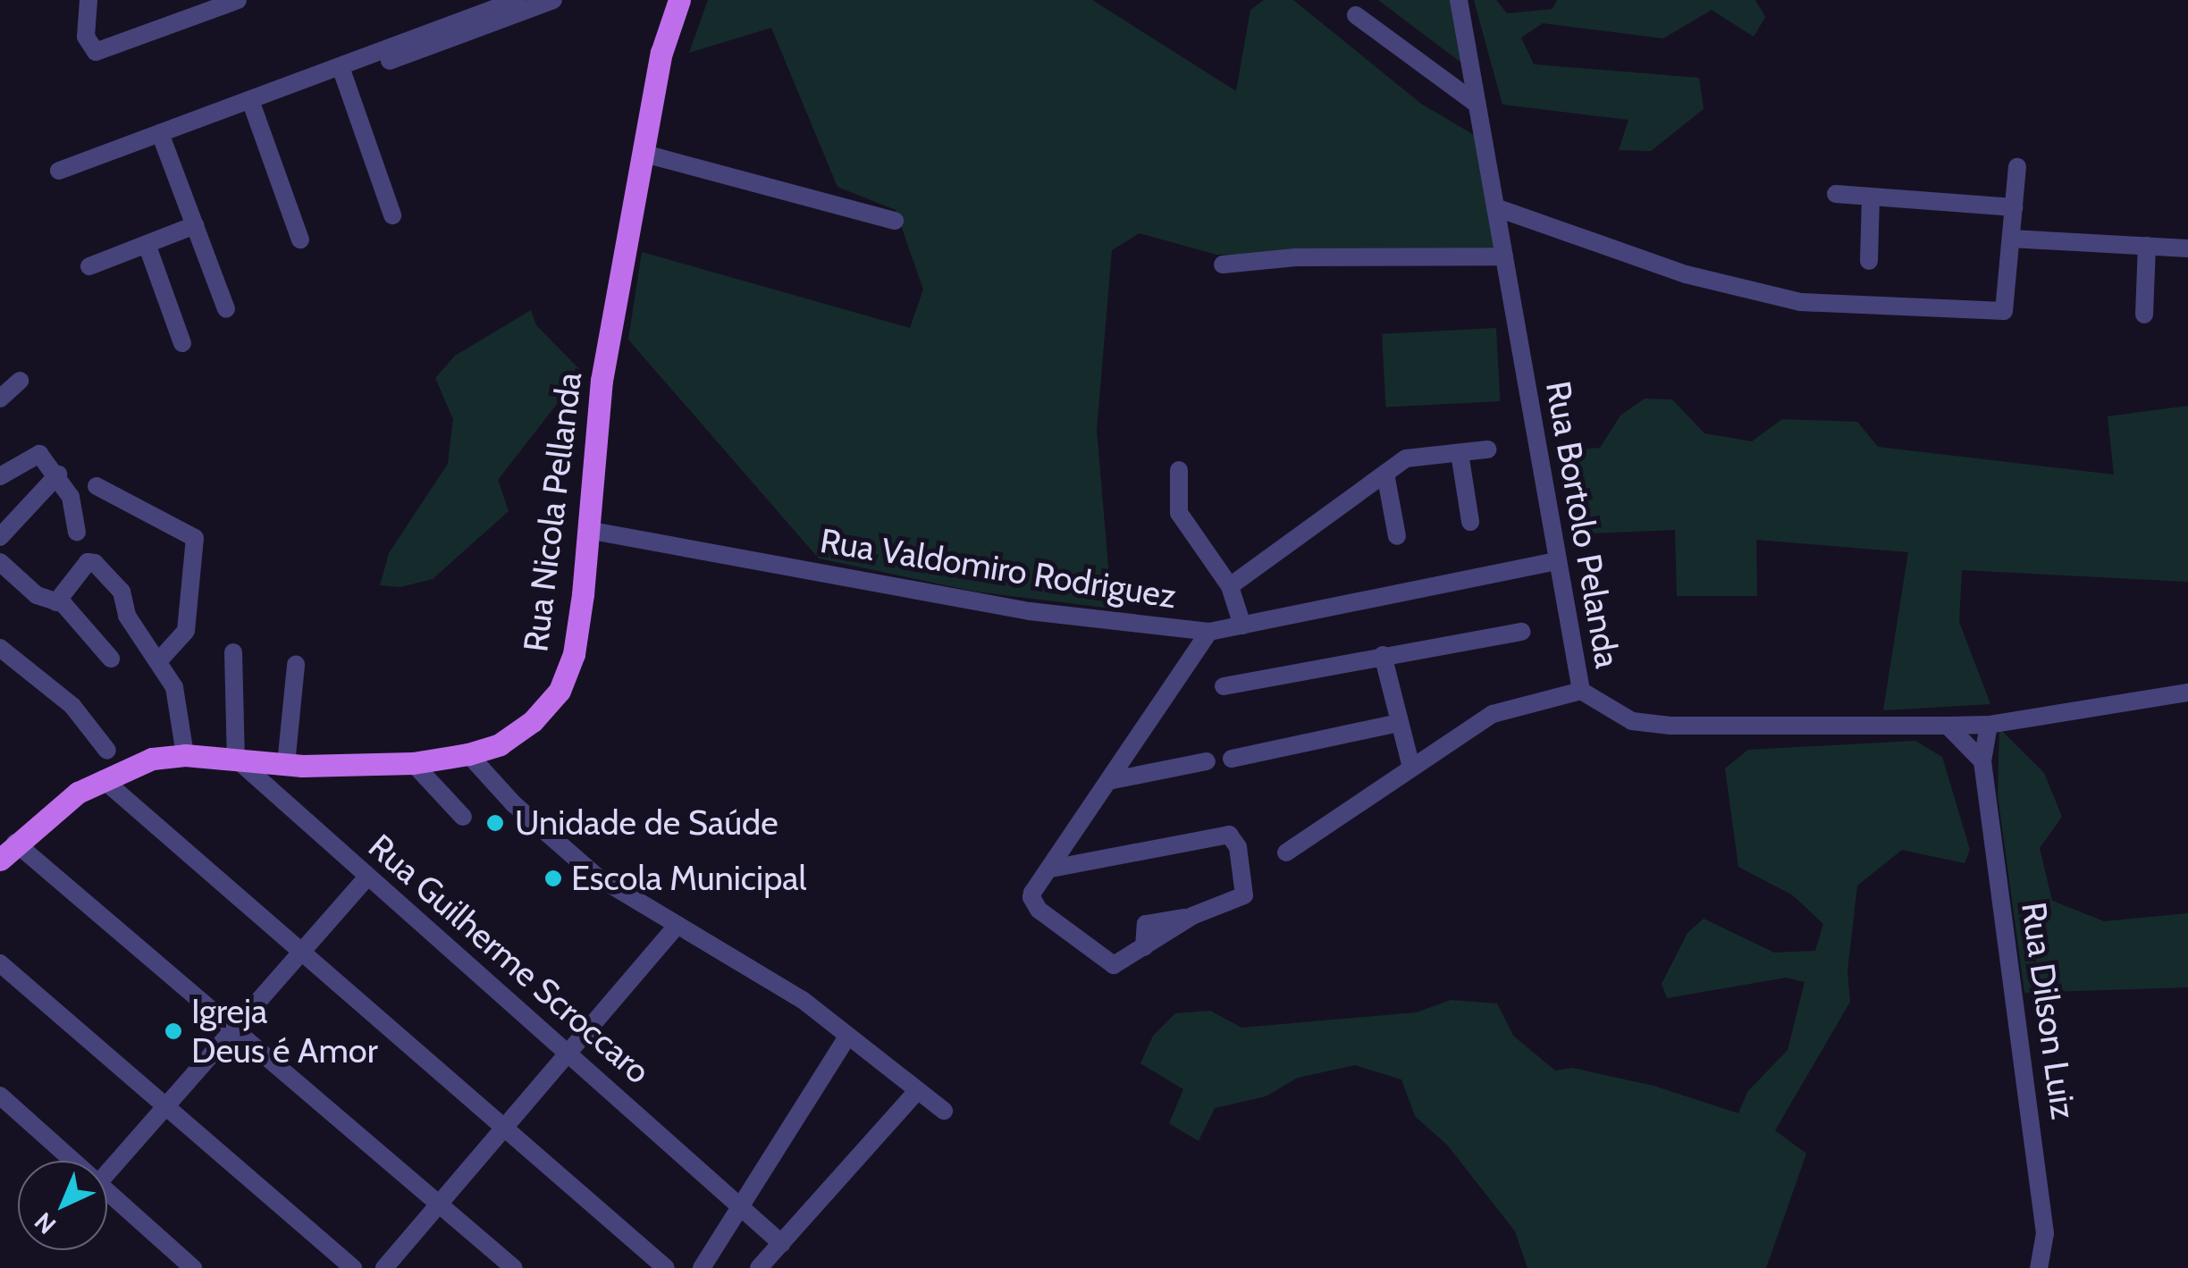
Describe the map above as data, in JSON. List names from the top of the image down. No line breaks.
{"streets":{"main road":["Rua Nicola Pellanda"],"street":["Rua Bortolo Pelanda","Rua Valdomiro Rodriguez","Rua Guilherme Scroccaro","Rua Dilson Luiz"]},"crossings":[["Rua Nicola Pellanda","Rua Valdomiro Rodriguez"],["Rua Nicola Pellanda","Rua Guilherme Scroccaro"],["Rua Bortolo Pelanda","Rua Valdomiro Rodriguez"],["Rua Bortolo Pelanda","Rua Dilson Luiz"]],"places":["Unidade de Saúde","Escola Municipal","Igreja Deus é Amor"],"north":"bottom left"}
